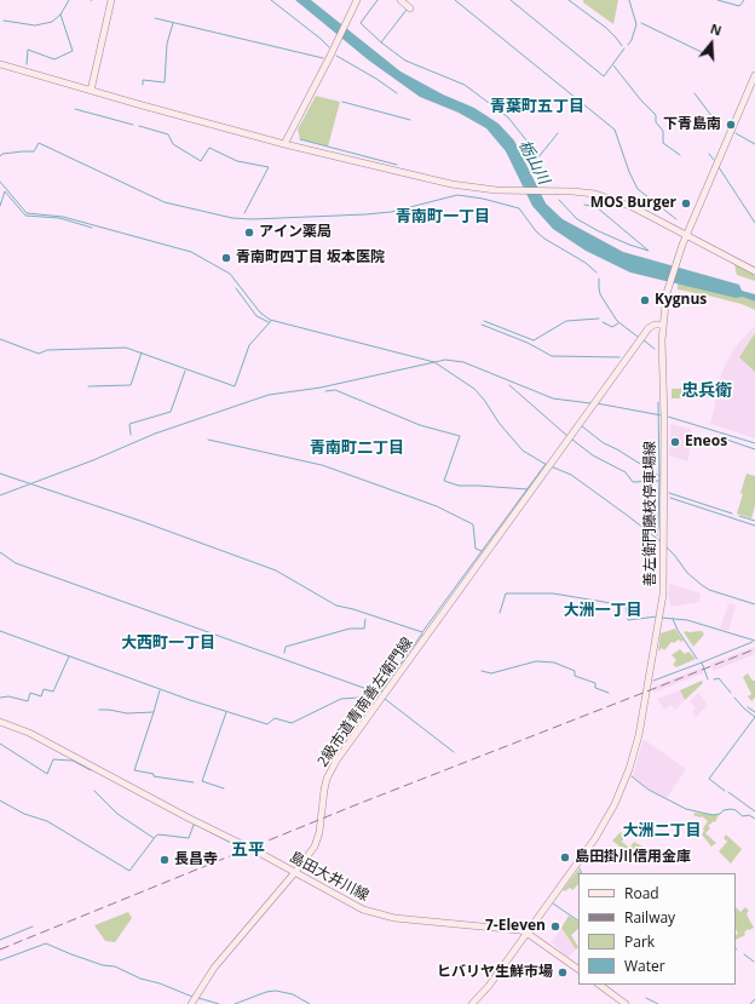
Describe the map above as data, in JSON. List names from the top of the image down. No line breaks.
{"streets":{"street":["善左衛門藤枝停車場線","2級市道青南善左衛門線","島田大井川線"]},"crossings":[["善左衛門藤枝停車場線","2級市道青南善左衛門線"],["善左衛門藤枝停車場線","島田大井川線"],["2級市道青南善左衛門線","島田大井川線"]],"districts":["青葉町五丁目","青南町一丁目","忠兵衛","青南町二丁目","大洲一丁目","大西町一丁目","大洲二丁目","五平"],"water":["栃山川"],"places":["下青島南","MOS Burger","アイン薬局","青南町四丁目 坂本医院","Kygnus","Eneos","島田掛川信用金庫","長昌寺","7-Eleven","ヒバリヤ生鮮市場"],"legend":["Road","Railway","Park","Water"],"north":"top"}
